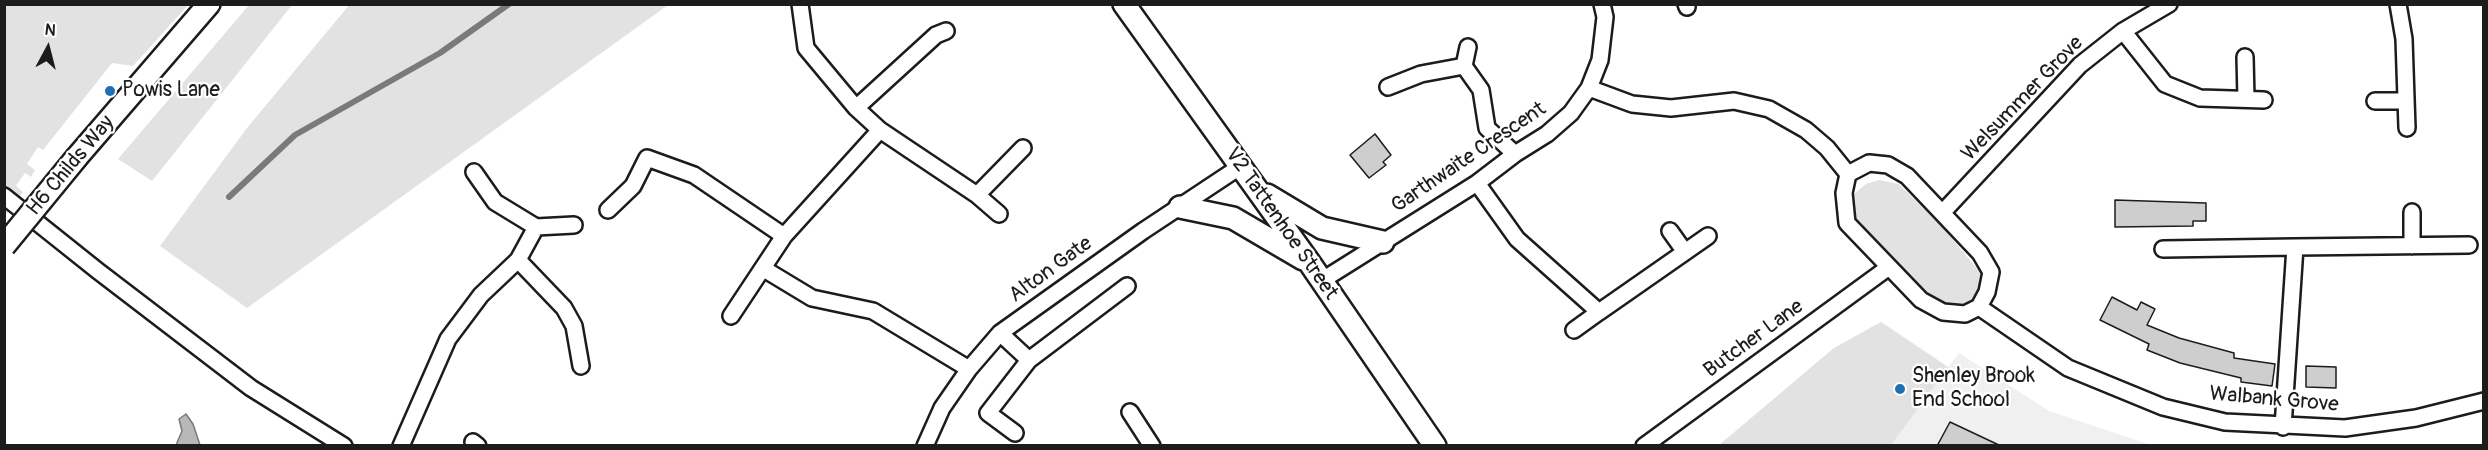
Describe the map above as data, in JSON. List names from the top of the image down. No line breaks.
{"streets":{"street":["Welsummer Grove","Garthwaite Crescent","H6 Childs Way","V2 Tattenhoe Street","Alton Gate","Butcher Lane","Walbank Grove"]},"crossings":[["Garthwaite Crescent","V2 Tattenhoe Street"],["V2 Tattenhoe Street","Alton Gate"]],"places":["Powis Lane","Shenley Brook End School"],"north":"top"}
